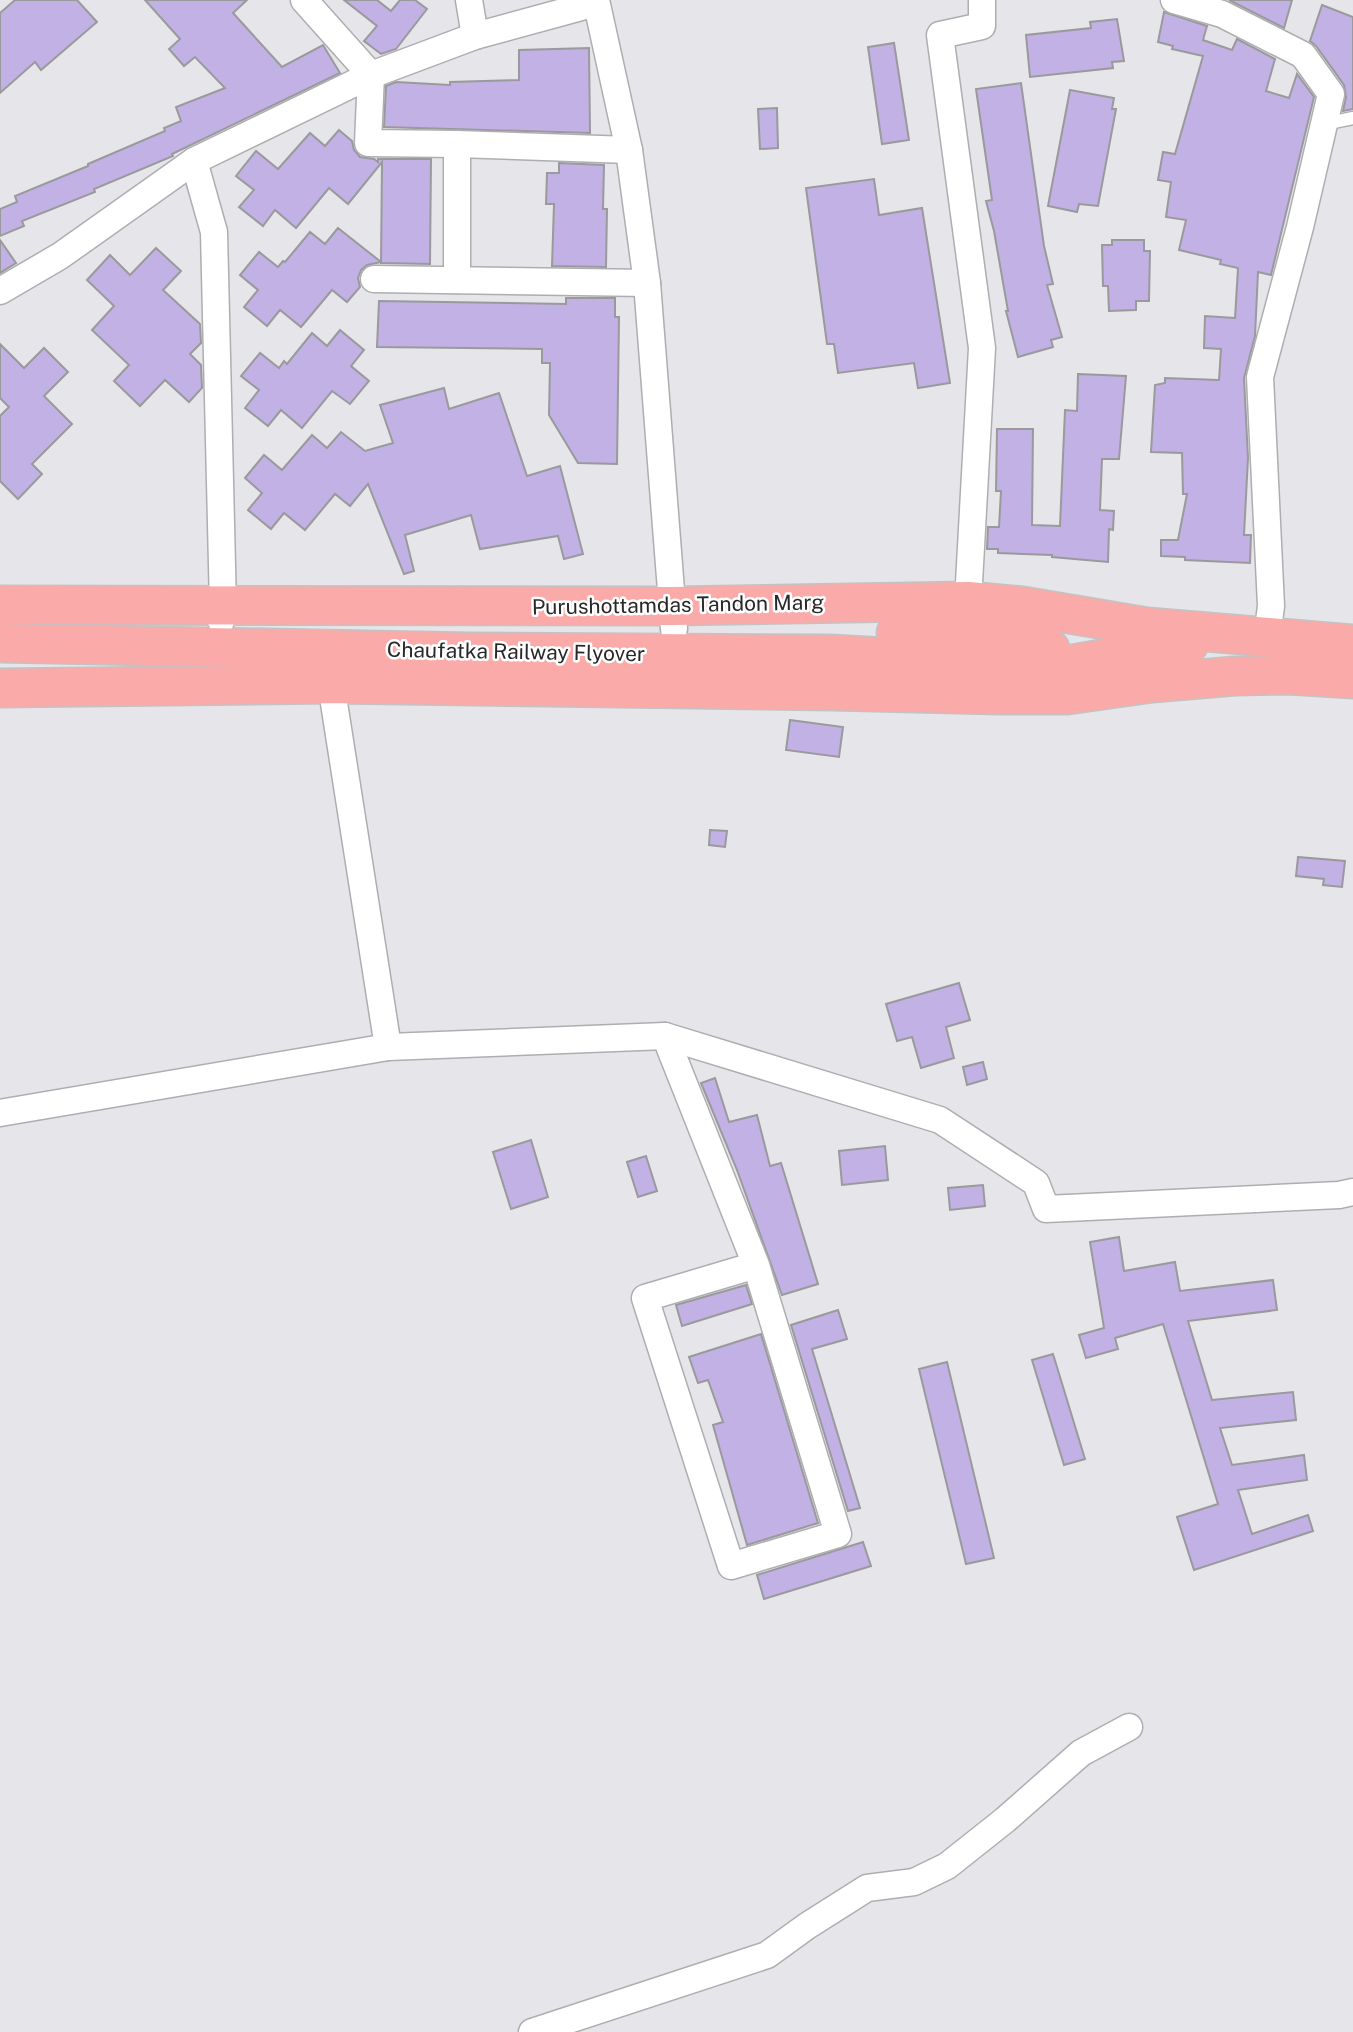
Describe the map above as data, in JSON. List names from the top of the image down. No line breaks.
{"streets":{"main road":["Purushottamdas Tandon Marg","Chaufatka Railway Flyover"]}}
